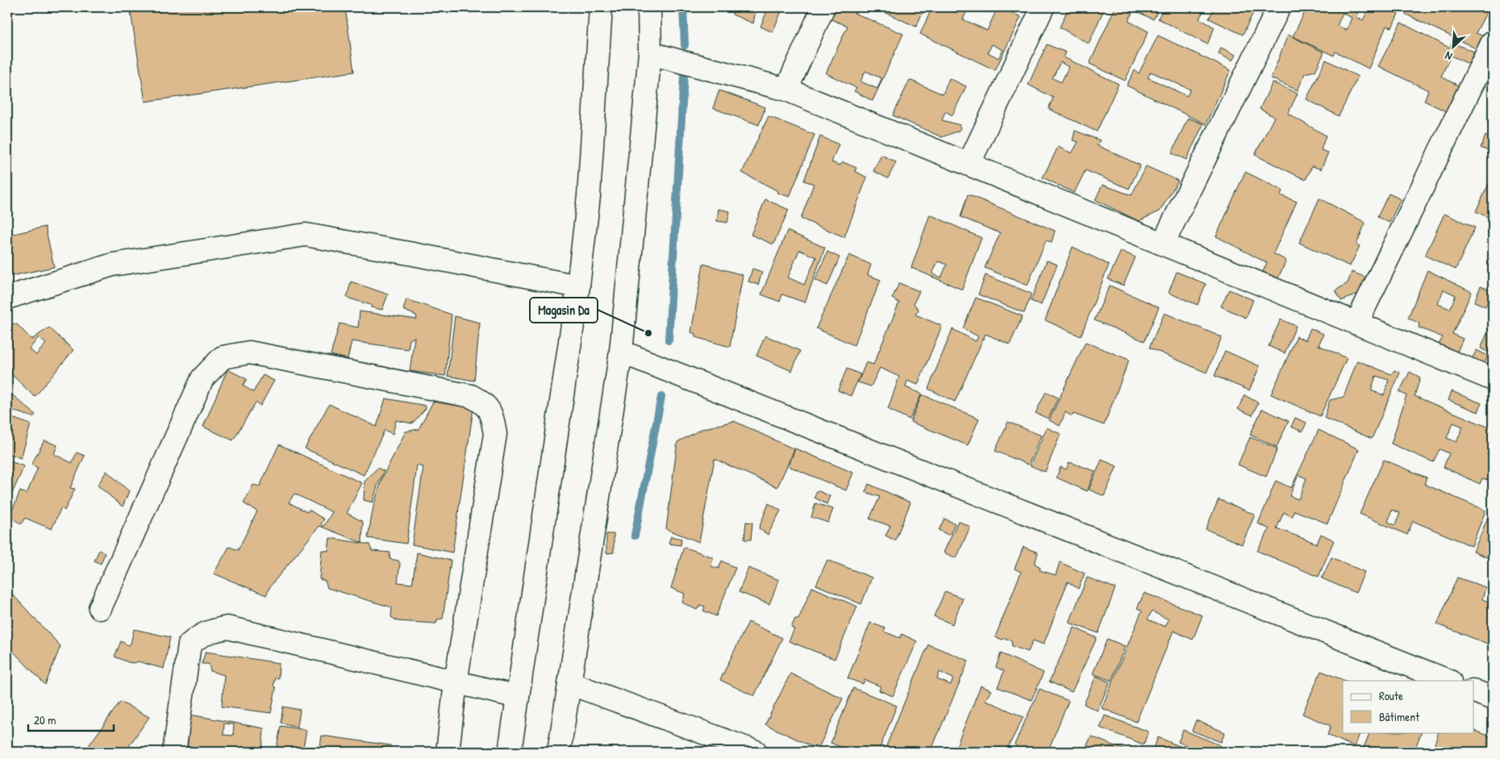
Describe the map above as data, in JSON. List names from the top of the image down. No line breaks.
{"places":["Magasin Da"],"legend":["Route","Bâtiment"],"scale_bar":"20 m","north":"bottom left"}
